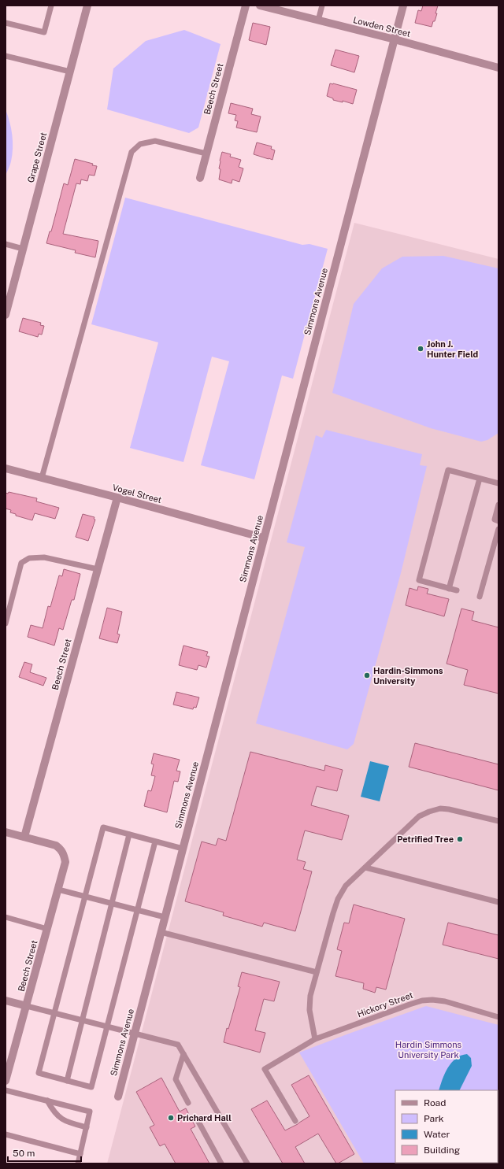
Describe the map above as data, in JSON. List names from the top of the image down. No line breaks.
{"streets":{"street":["Lowden Street","Beech Street","Grape Street","Simmons Avenue","Vogel Street"],"lane":["Hickory Street"]},"crossings":[["Lowden Street","Simmons Avenue"],["Beech Street","Vogel Street"],["Simmons Avenue","Vogel Street"]],"parks":["Hardin Simmons University Park"],"places":["John J. Hunter Field","Hardin-Simmons University","Petrified Tree","Prichard Hall"],"legend":["Road","Park","Water","Building"],"scale_bar":"50 m"}
